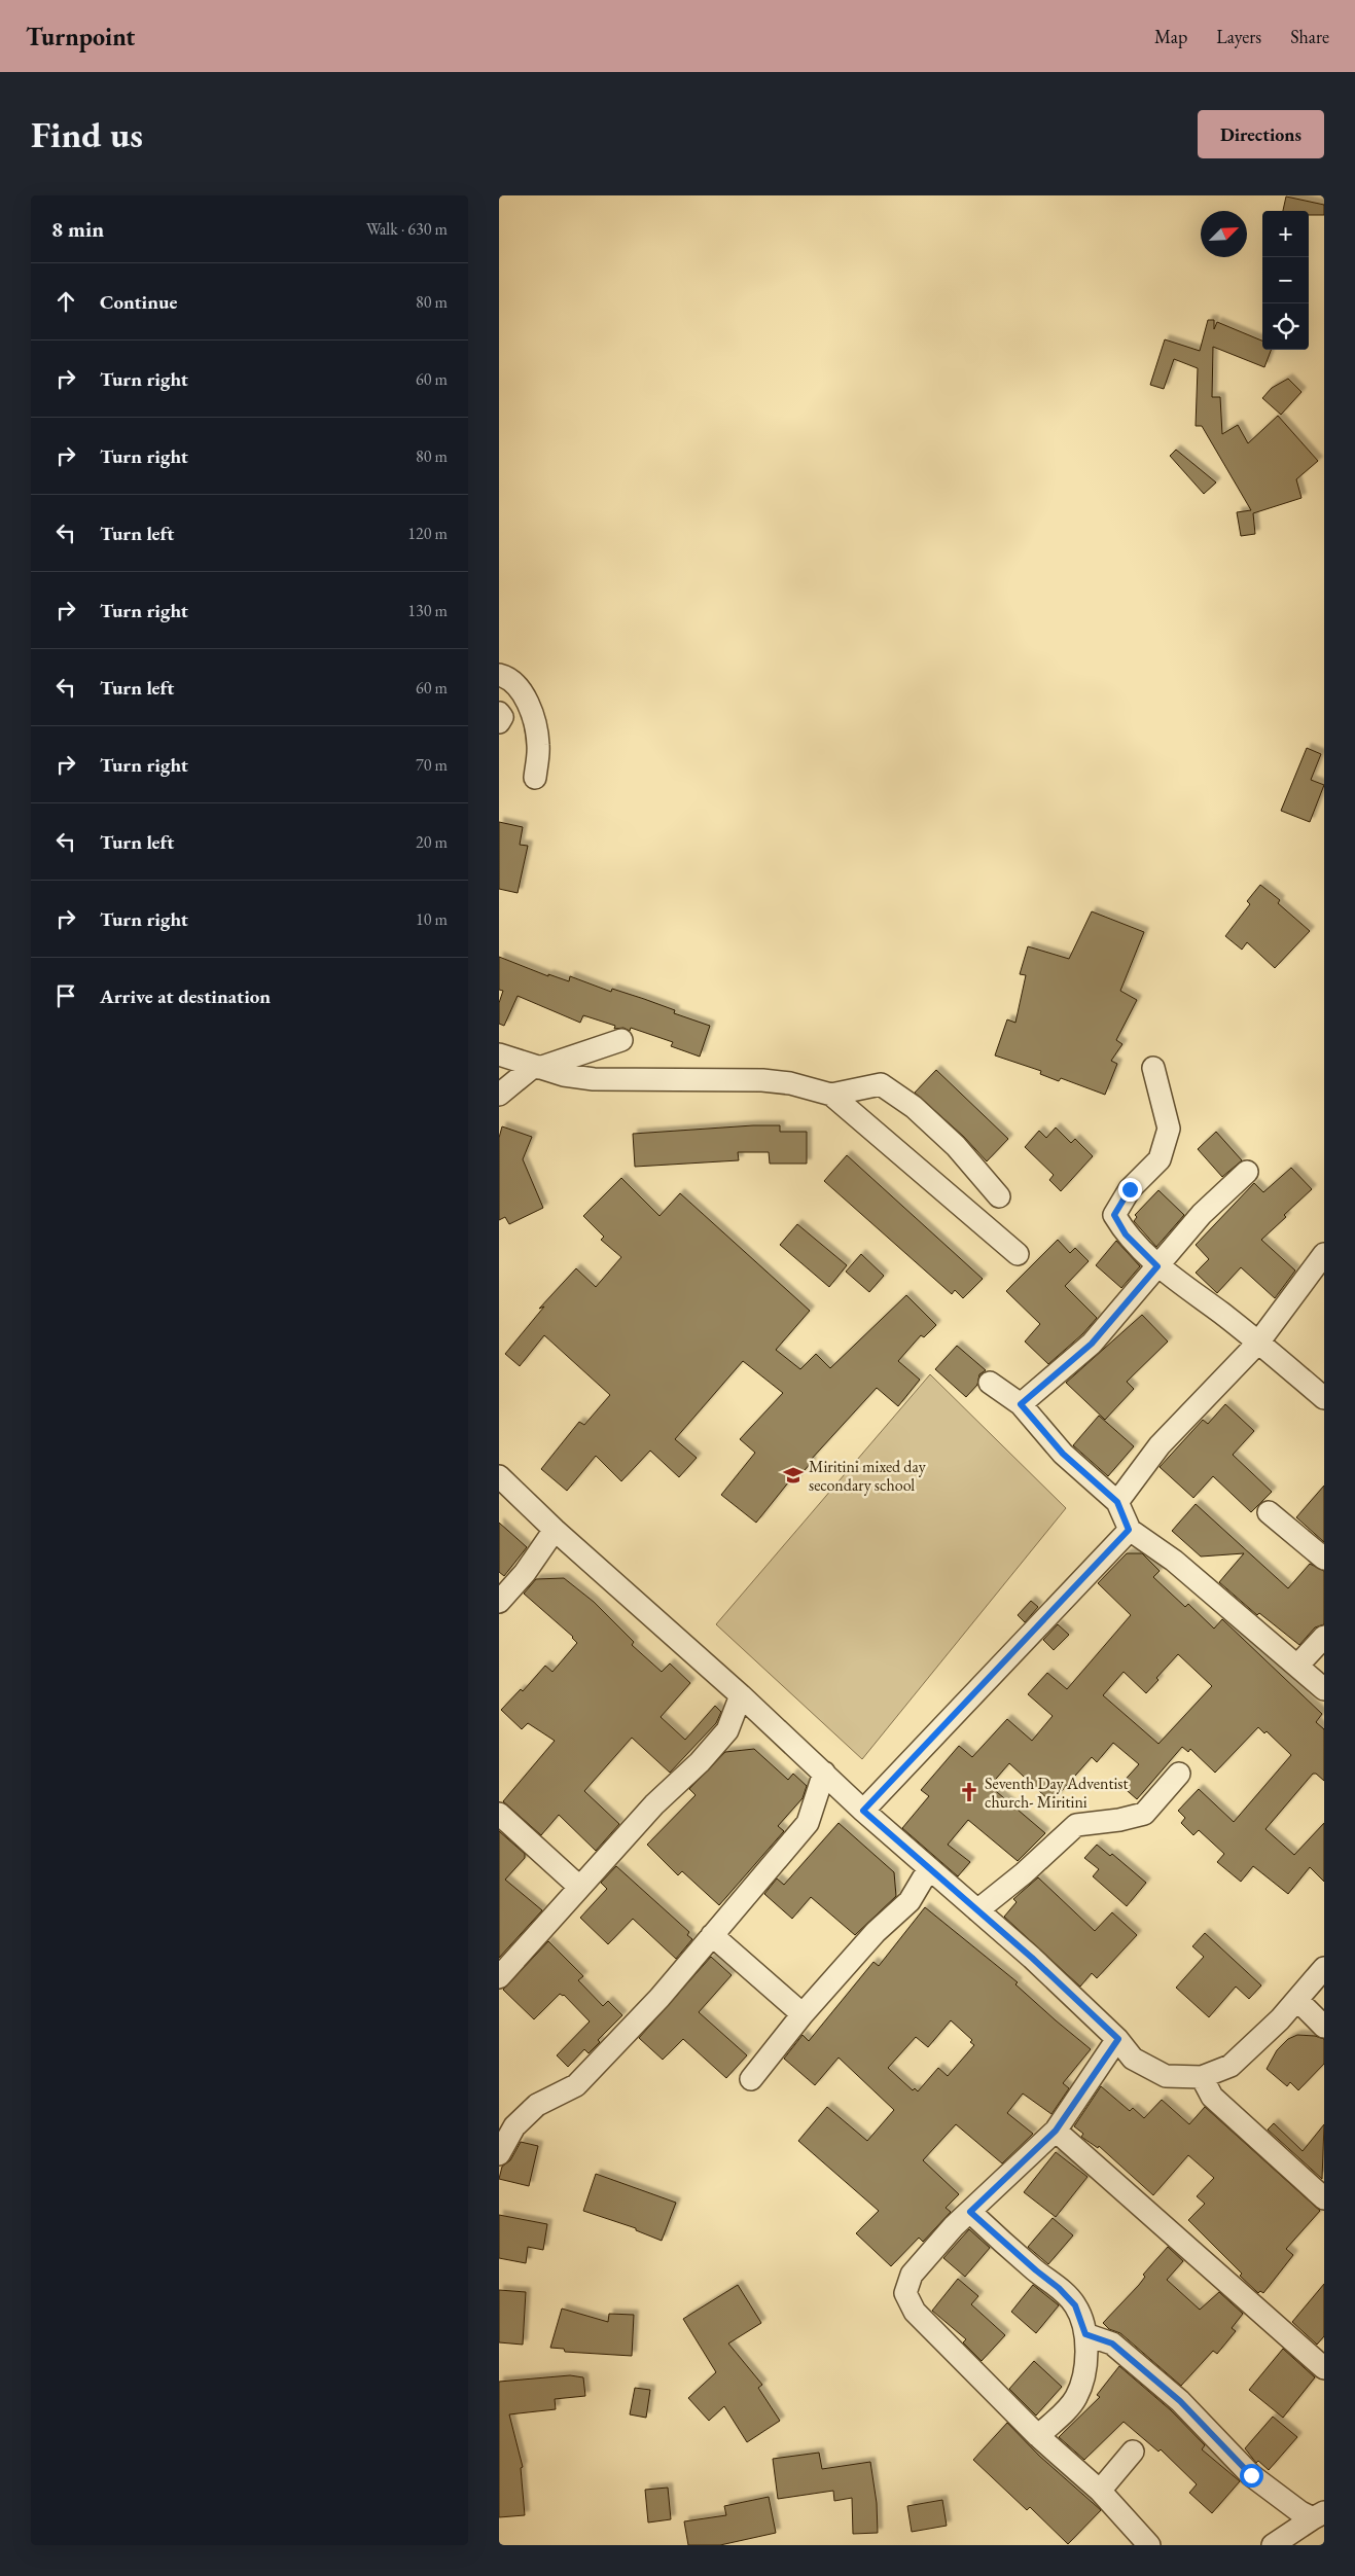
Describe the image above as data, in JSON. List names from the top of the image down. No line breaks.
{"places":{"school or university":["Miritini mixed day secondary school"],"church":["Seventh Day Adventist church- Miritini"]},"north":"top right","page":{"header":"Turnpoint","nav":["Map","Layers","Share"],"buttons":"Directions","title":"Find us","heading":["8 min","Walk · 630 m"],"map_buttons":["+","−"],"list":[["Continue","80 m"],["Turn right","60 m"],["Turn right","80 m"],["Turn left","120 m"],["Turn right","130 m"],["Turn left","60 m"],["Turn right","70 m"],["Turn left","20 m"],["Turn right","10 m"],"Arrive at destination"]}}
